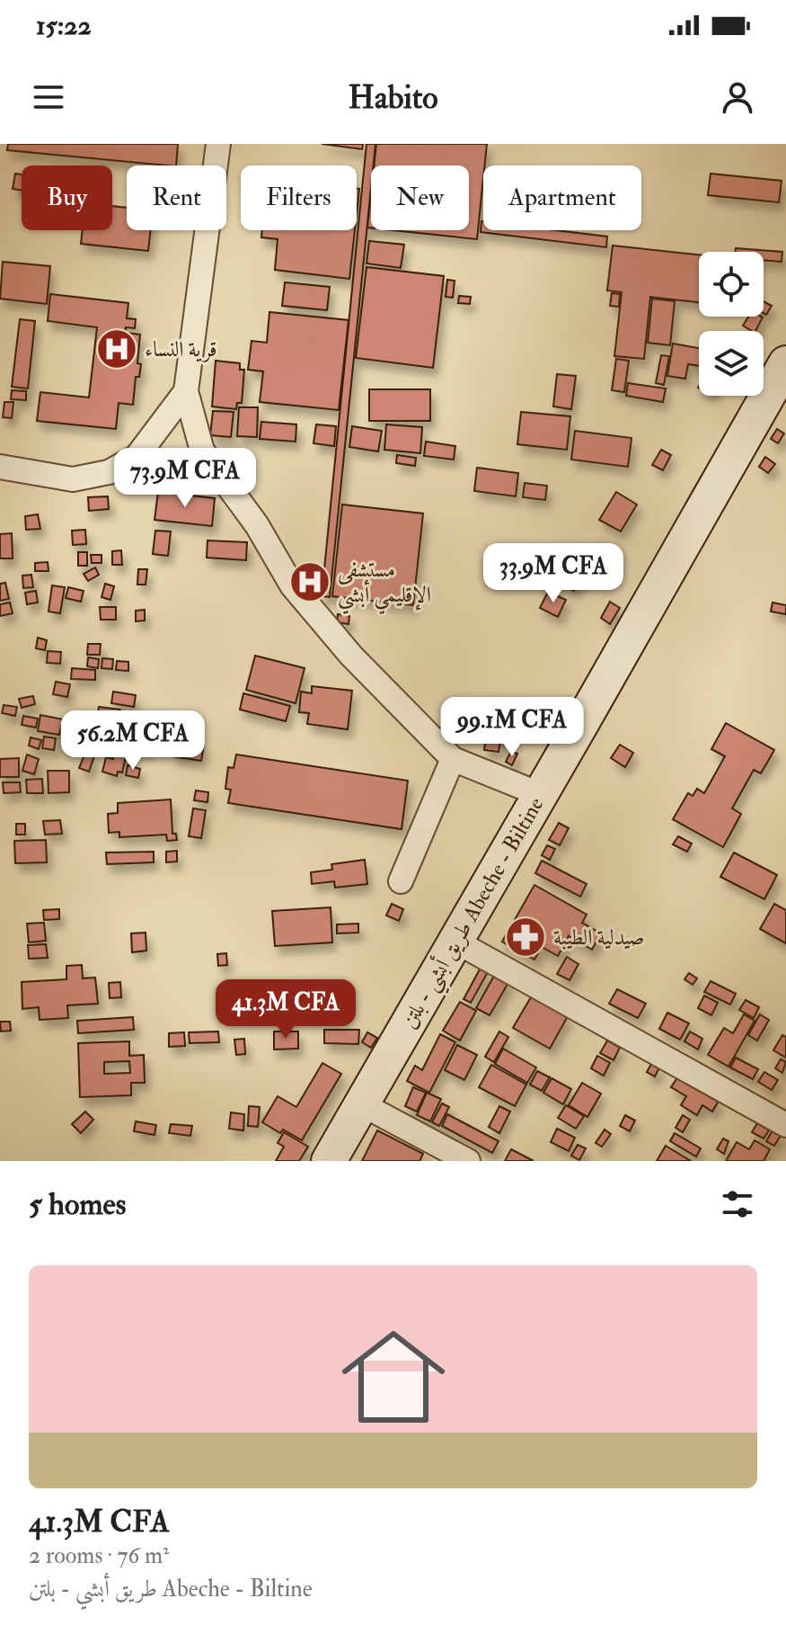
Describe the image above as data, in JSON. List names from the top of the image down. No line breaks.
{"streets":{"main road":["طريق أبشي - بلتن Abeche - Biltine"]},"places":{"hospital":["قرية النساء","مستشفى الإقليمي أبشي"],"pharmacy":["صيدلية الطيبة"]},"page":{"status":"15:22","header":"Habito","chip":["Buy","Rent","Filters","New","Apartment"],"price":["73.9M CFA","33.9M CFA","99.1M CFA","56.2M CFA","41.3M CFA"],"heading":"5 homes","list":[{"name":"41.3M CFA","note":"2 rooms · 76 m² · طريق أبشي - بلتن Abeche - Biltine"}]}}
